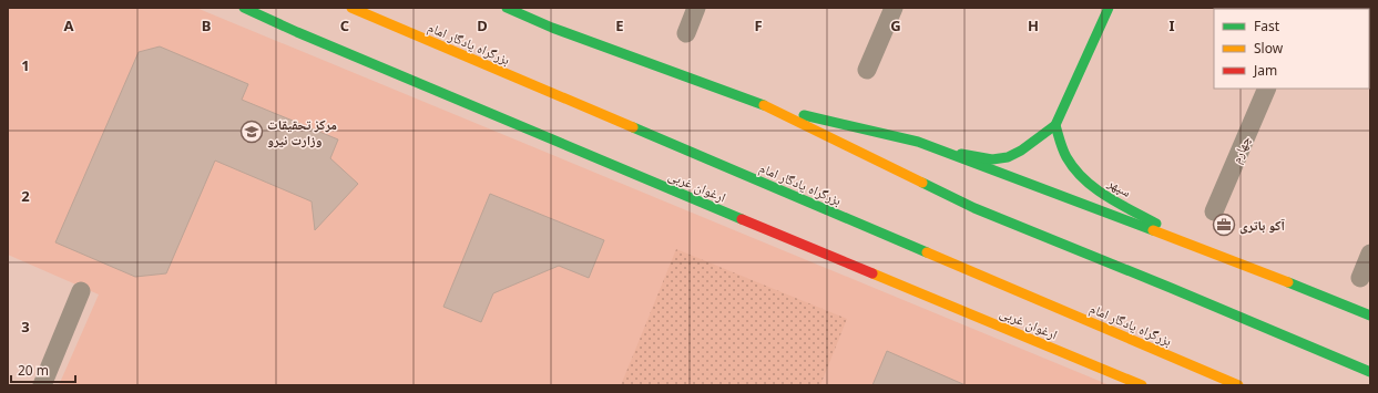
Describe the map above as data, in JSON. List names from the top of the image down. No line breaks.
{"streets":{"main road":["بزرگراه یادگار امام","ارغوان غربی","سپهر"],"street":["چهارم"]},"places":{"school or university":["مرکز تحقیقات وزارت نیرو"],"office":["آکو باتری"]},"legend":["Fast","Slow","Jam"],"scale_bar":"20 m","grid":{"columns":["A","B","C","D","E","F","G","H","I"],"rows":["1","2","3"]}}
